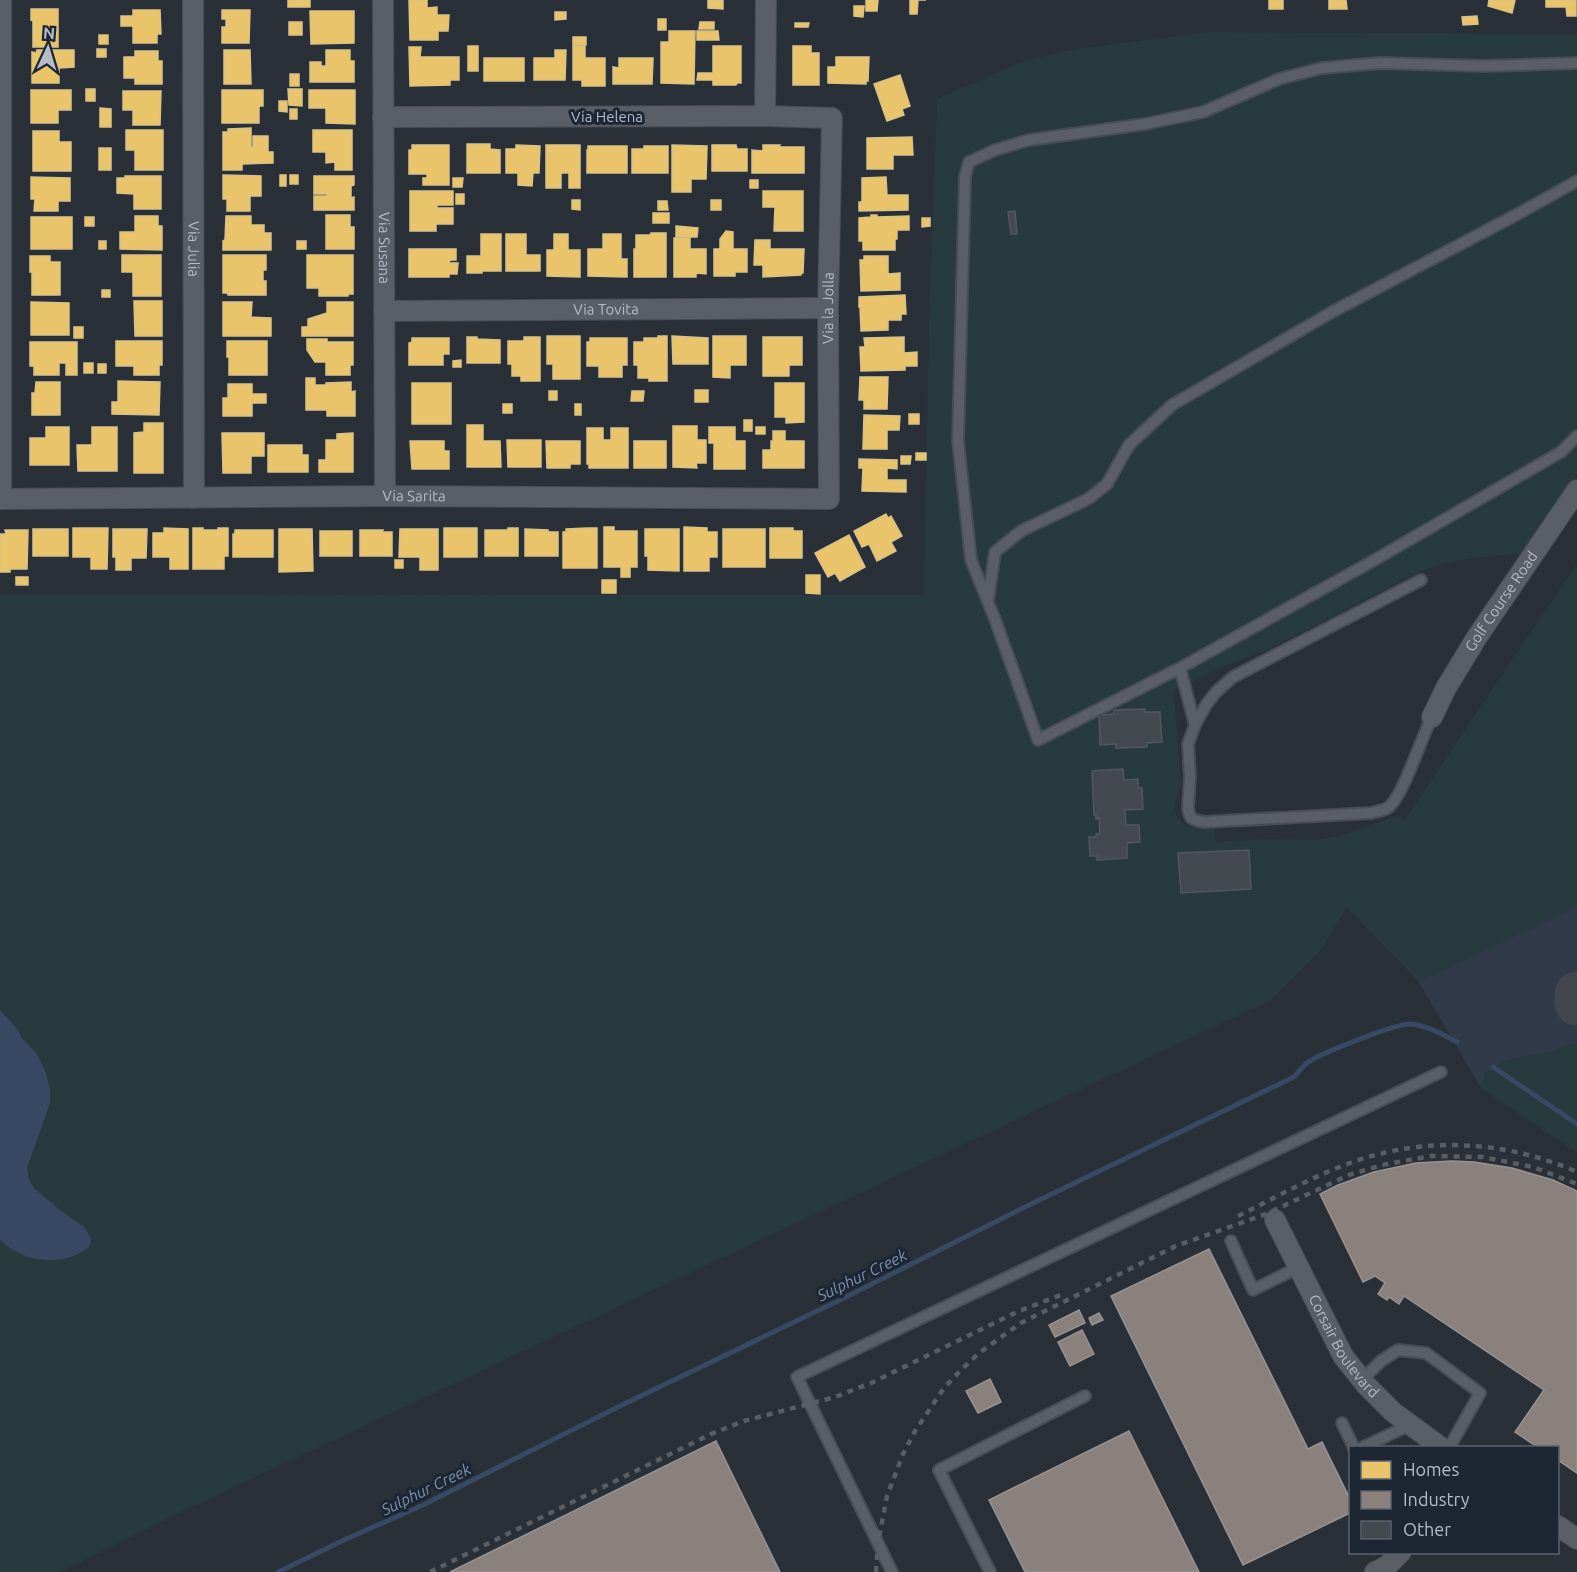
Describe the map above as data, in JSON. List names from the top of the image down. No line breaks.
{"streets":{"street":["Via Helena","Via Susana","Via Julia","Via la Jolla","Via Tovita","Via Sarita","Golf Course Road","Corsair Boulevard"]},"crossings":[["Via Helena","Via Susana"],["Via Helena","Via la Jolla"],["Via Susana","Via Tovita"],["Via Susana","Via Sarita"],["Via Julia","Via Sarita"],["Via la Jolla","Via Tovita"],["Via la Jolla","Via Sarita"]],"water":["Sulphur Creek"],"legend":["Homes","Industry","Other"],"north":"top"}
